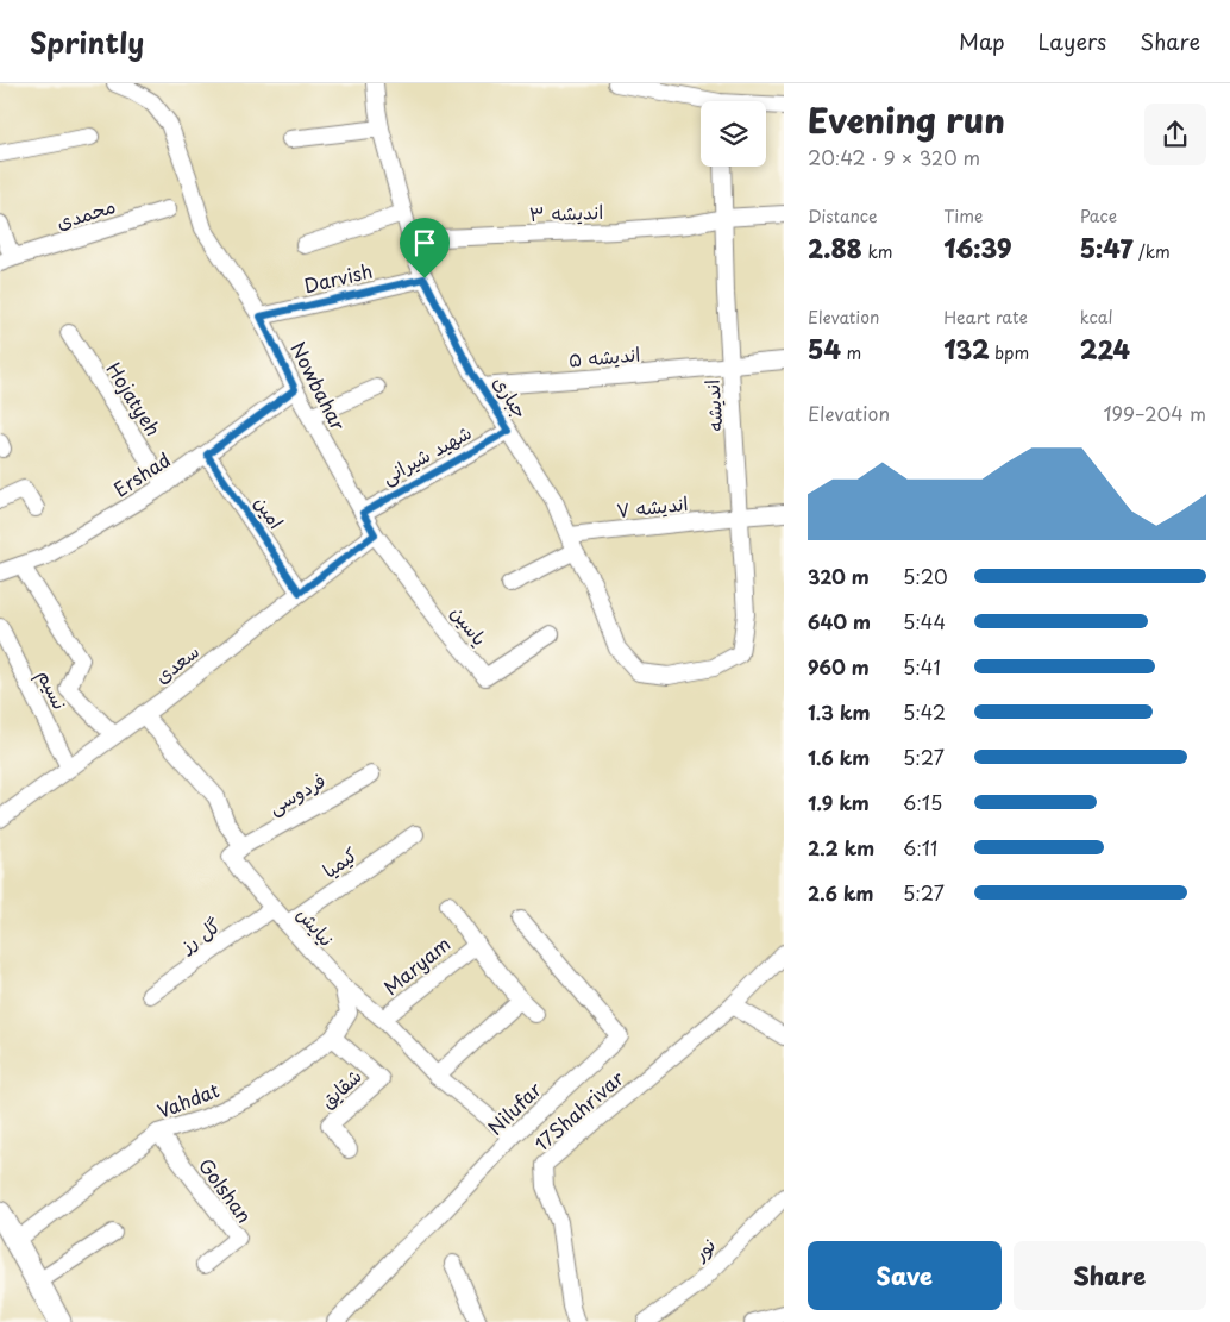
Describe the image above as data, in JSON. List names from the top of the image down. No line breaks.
{"streets":{"street":["اندیشه ۳","محمدی","Darvish","اندیشه ۵","Nowbahar","جباری","Hojatyeh","اندیشه","شهید شیرانی","Ershad","اندیشه ۷","امین","یاسین","سعدی","نسیم","فردوسی","کیمیا","نیایش","گل رز","Maryam","شقایق","Vahdat","Nilufar","17Shahrivar","Golshan","نور"]},"crossings":[["اندیشه ۳","جباری"],["اندیشه ۳","اندیشه"],["Darvish","Nowbahar"],["Darvish","جباری"],["اندیشه ۵","جباری"],["اندیشه ۵","اندیشه"],["Nowbahar","شهید شیرانی"],["Nowbahar","Ershad"],["Nowbahar","یاسین"],["Nowbahar","سعدی"],["جباری","اندیشه"],["جباری","شهید شیرانی"],["جباری","اندیشه ۷"],["Hojatyeh","Ershad"],["اندیشه","اندیشه ۷"],["Ershad","امین"],["امین","سعدی"],["یاسین","سعدی"],["سعدی","نسیم"],["فردوسی","نیایش"],["کیمیا","نیایش"],["نیایش","گل رز"],["نیایش","Maryam"],["نیایش","Vahdat"],["نیایش","Nilufar"],["شقایق","Vahdat"],["Vahdat","Golshan"]],"page":{"header":"Sprintly","nav":["Map","Layers","Share"],"heading":["Evening run","20:42 · 9 × 320 m"],"stats":[["Distance","2.88 km"],["Time","16:39"],["Pace","5:47 /km"],["Elevation","54 m"],["Heart rate","132 bpm"],["kcal","224"]],"chart":["Elevation","199–204 m"],"list":[{"name":"320 m","note":"5:20"},{"name":"640 m","note":"5:44"},{"name":"960 m","note":"5:41"},{"name":"1.3 km","note":"5:42"},{"name":"1.6 km","note":"5:27"},{"name":"1.9 km","note":"6:15"},{"name":"2.2 km","note":"6:11"},{"name":"2.6 km","note":"5:27"}],"buttons":["Save","Share"]}}
